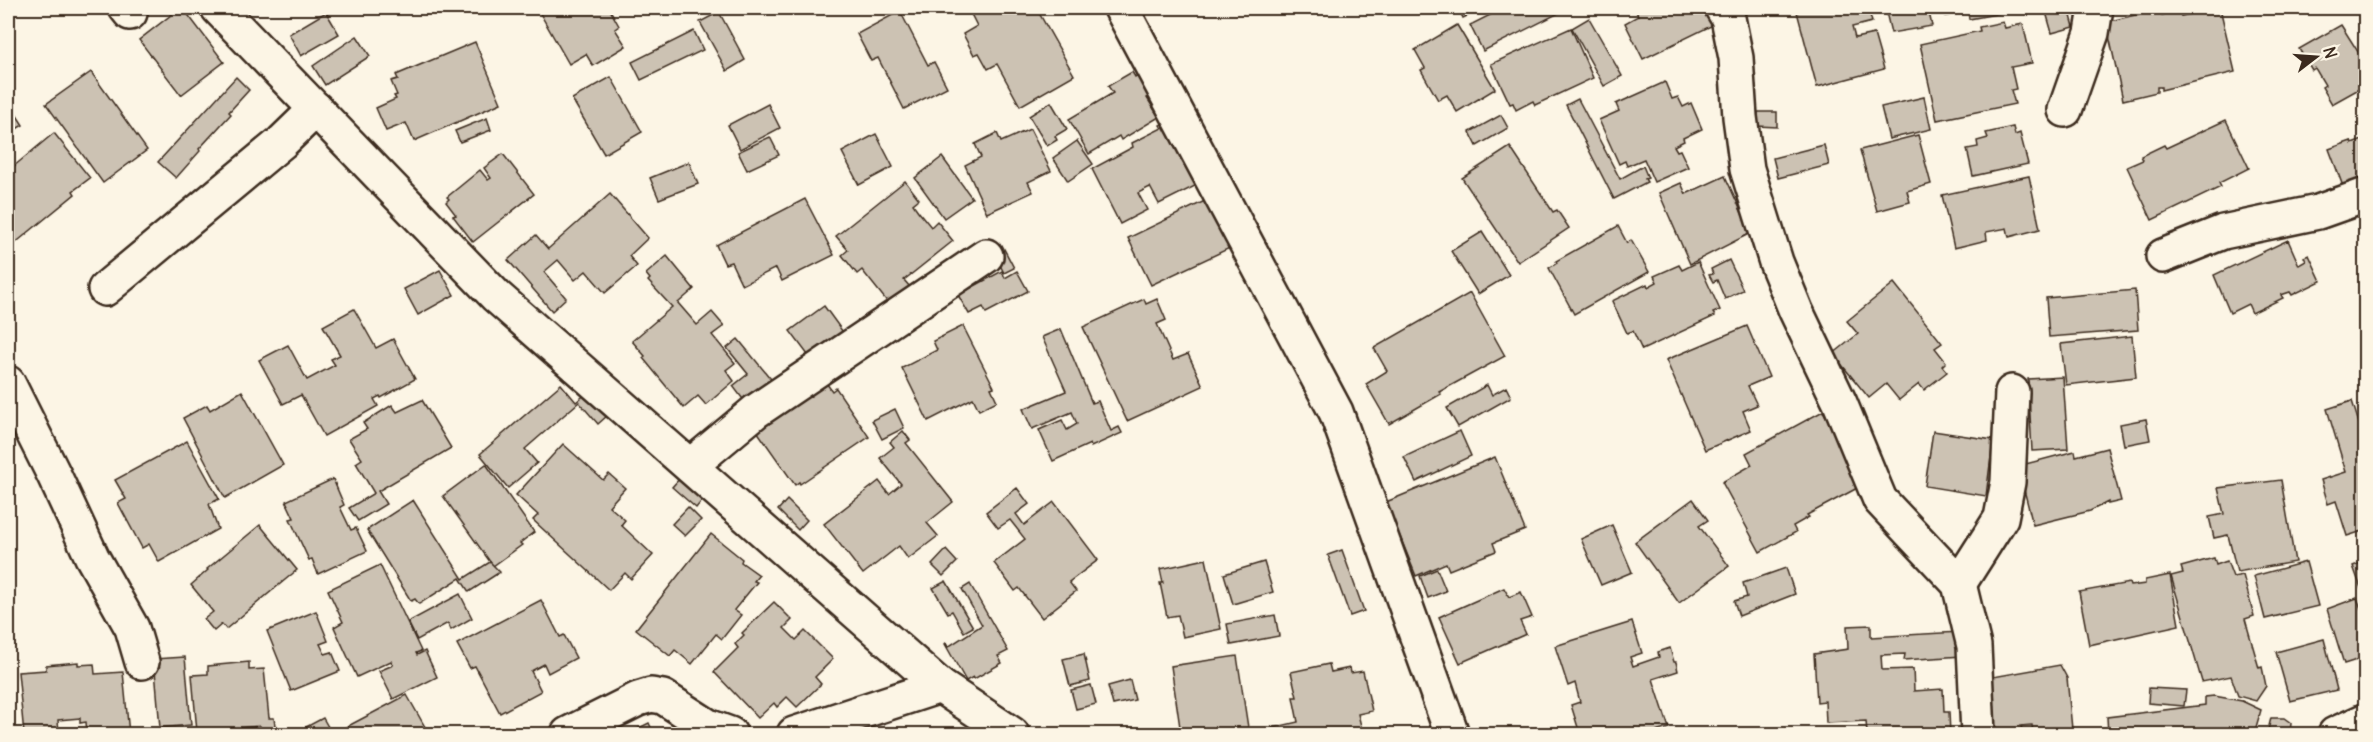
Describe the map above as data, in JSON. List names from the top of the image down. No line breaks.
{"north":"right"}
